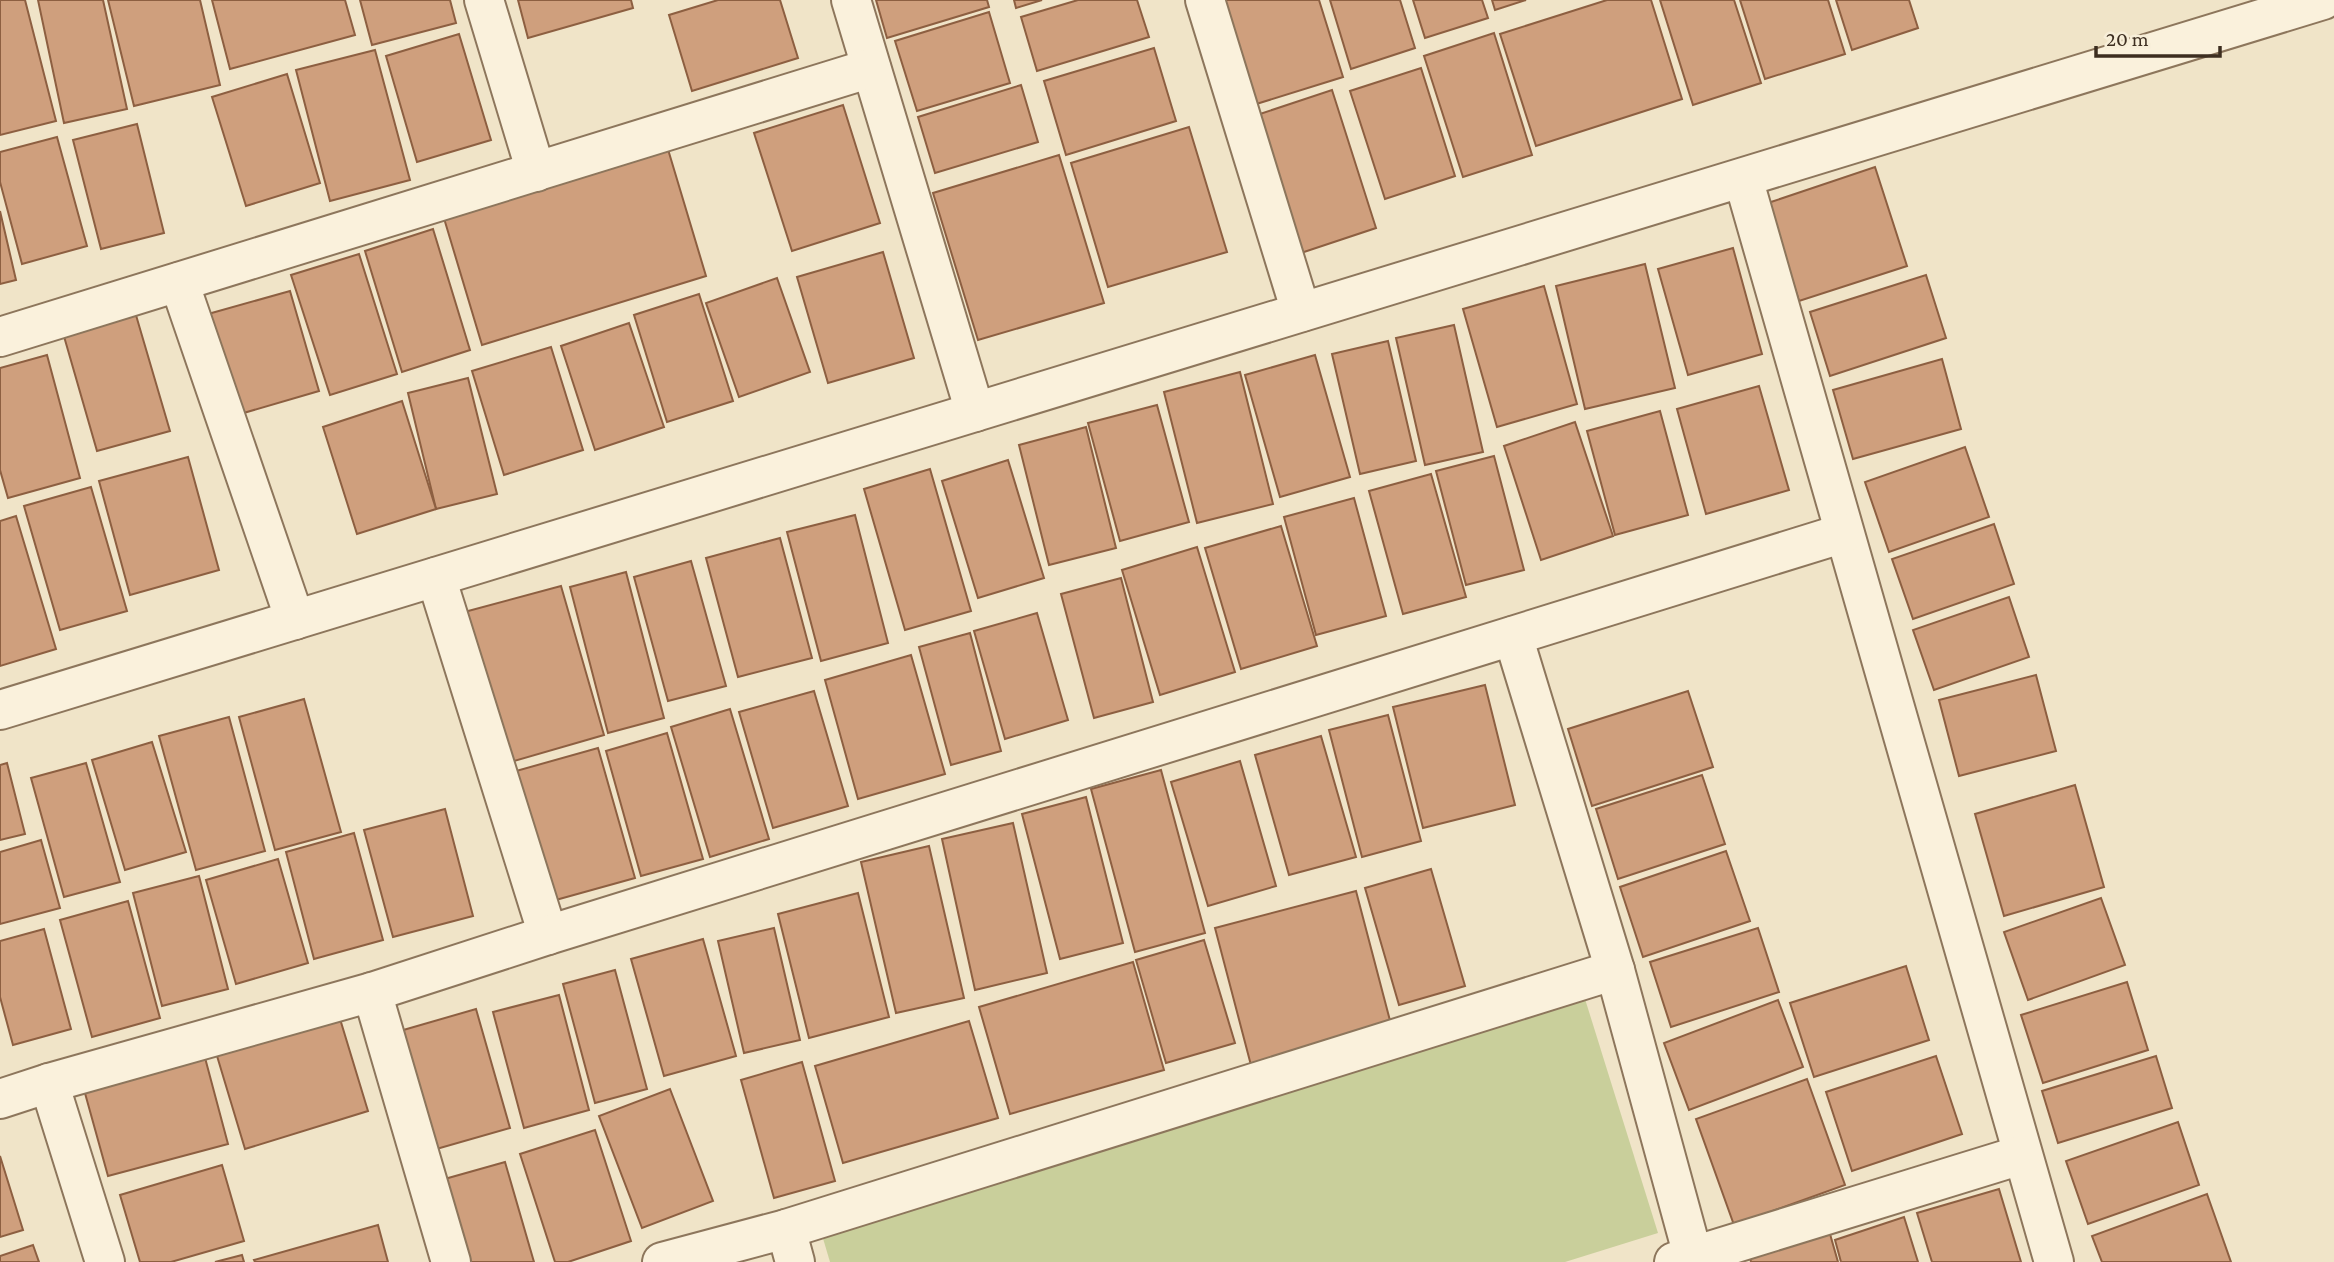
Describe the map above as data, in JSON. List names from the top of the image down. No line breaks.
{"scale_bar":"20 m"}
